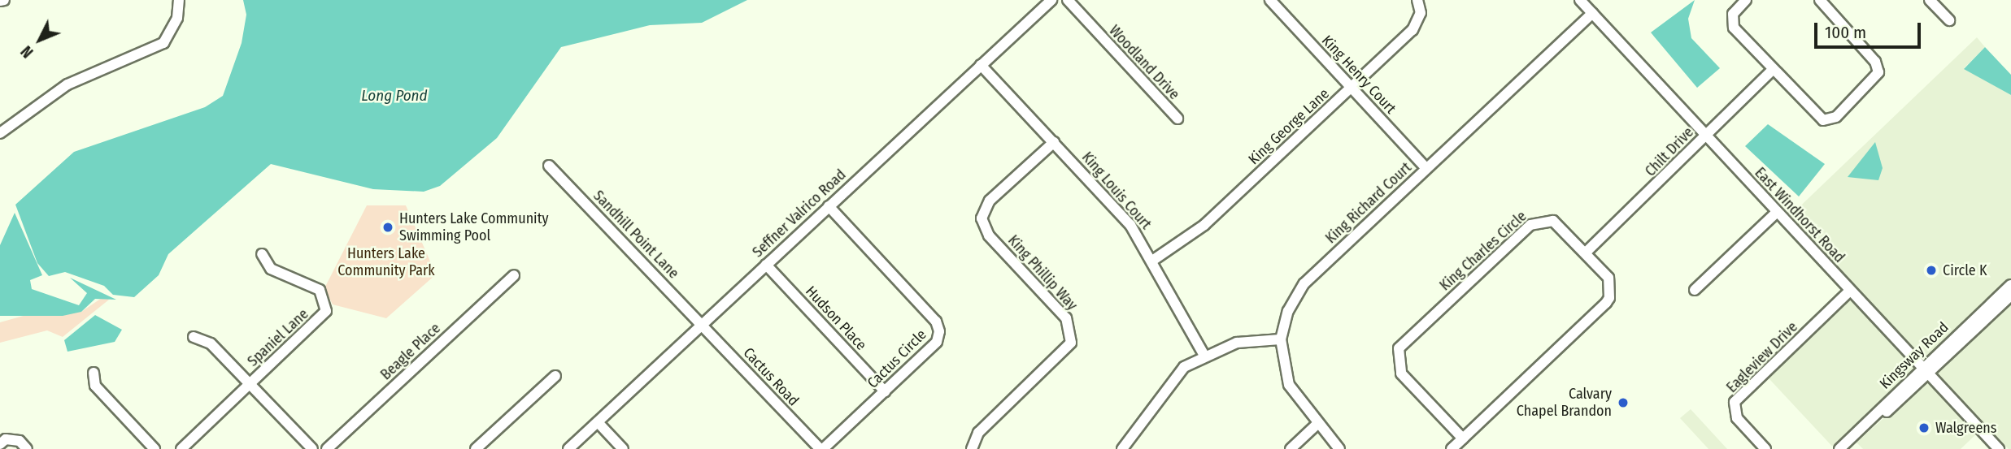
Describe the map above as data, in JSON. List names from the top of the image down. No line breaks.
{"streets":{"street":["Woodland Drive","King Henry Court","King George Lane","Chilt Drive","King Louis Court","King Richard Court","Seffner Valrico Road","East Windhorst Road","Sandhill Point Lane","King Charles Circle","King Phillip Way","Hudson Place","Spaniel Lane","Beagle Place","Kingsway Road","Eagleview Drive","Cactus Circle","Cactus Road"]},"crossings":[["King Henry Court","King George Lane"],["King Henry Court","King Richard Court"],["King George Lane","King Louis Court"],["Chilt Drive","East Windhorst Road"],["Chilt Drive","King Charles Circle"],["King Louis Court","Seffner Valrico Road"],["King Louis Court","King Phillip Way"],["King Richard Court","East Windhorst Road"],["Seffner Valrico Road","Sandhill Point Lane"],["Seffner Valrico Road","Hudson Place"],["Seffner Valrico Road","Cactus Circle"],["Seffner Valrico Road","Cactus Road"],["East Windhorst Road","Kingsway Road"],["East Windhorst Road","Eagleview Drive"],["Sandhill Point Lane","Cactus Road"],["Hudson Place","Cactus Circle"],["Cactus Circle","Cactus Road"]],"water":["Long Pond"],"parks":["Hunters Lake Community Park"],"places":["Hunters Lake Community Swimming Pool","Circle K","Calvary Chapel Brandon","Walgreens"],"scale_bar":"100 m","north":"bottom left"}
